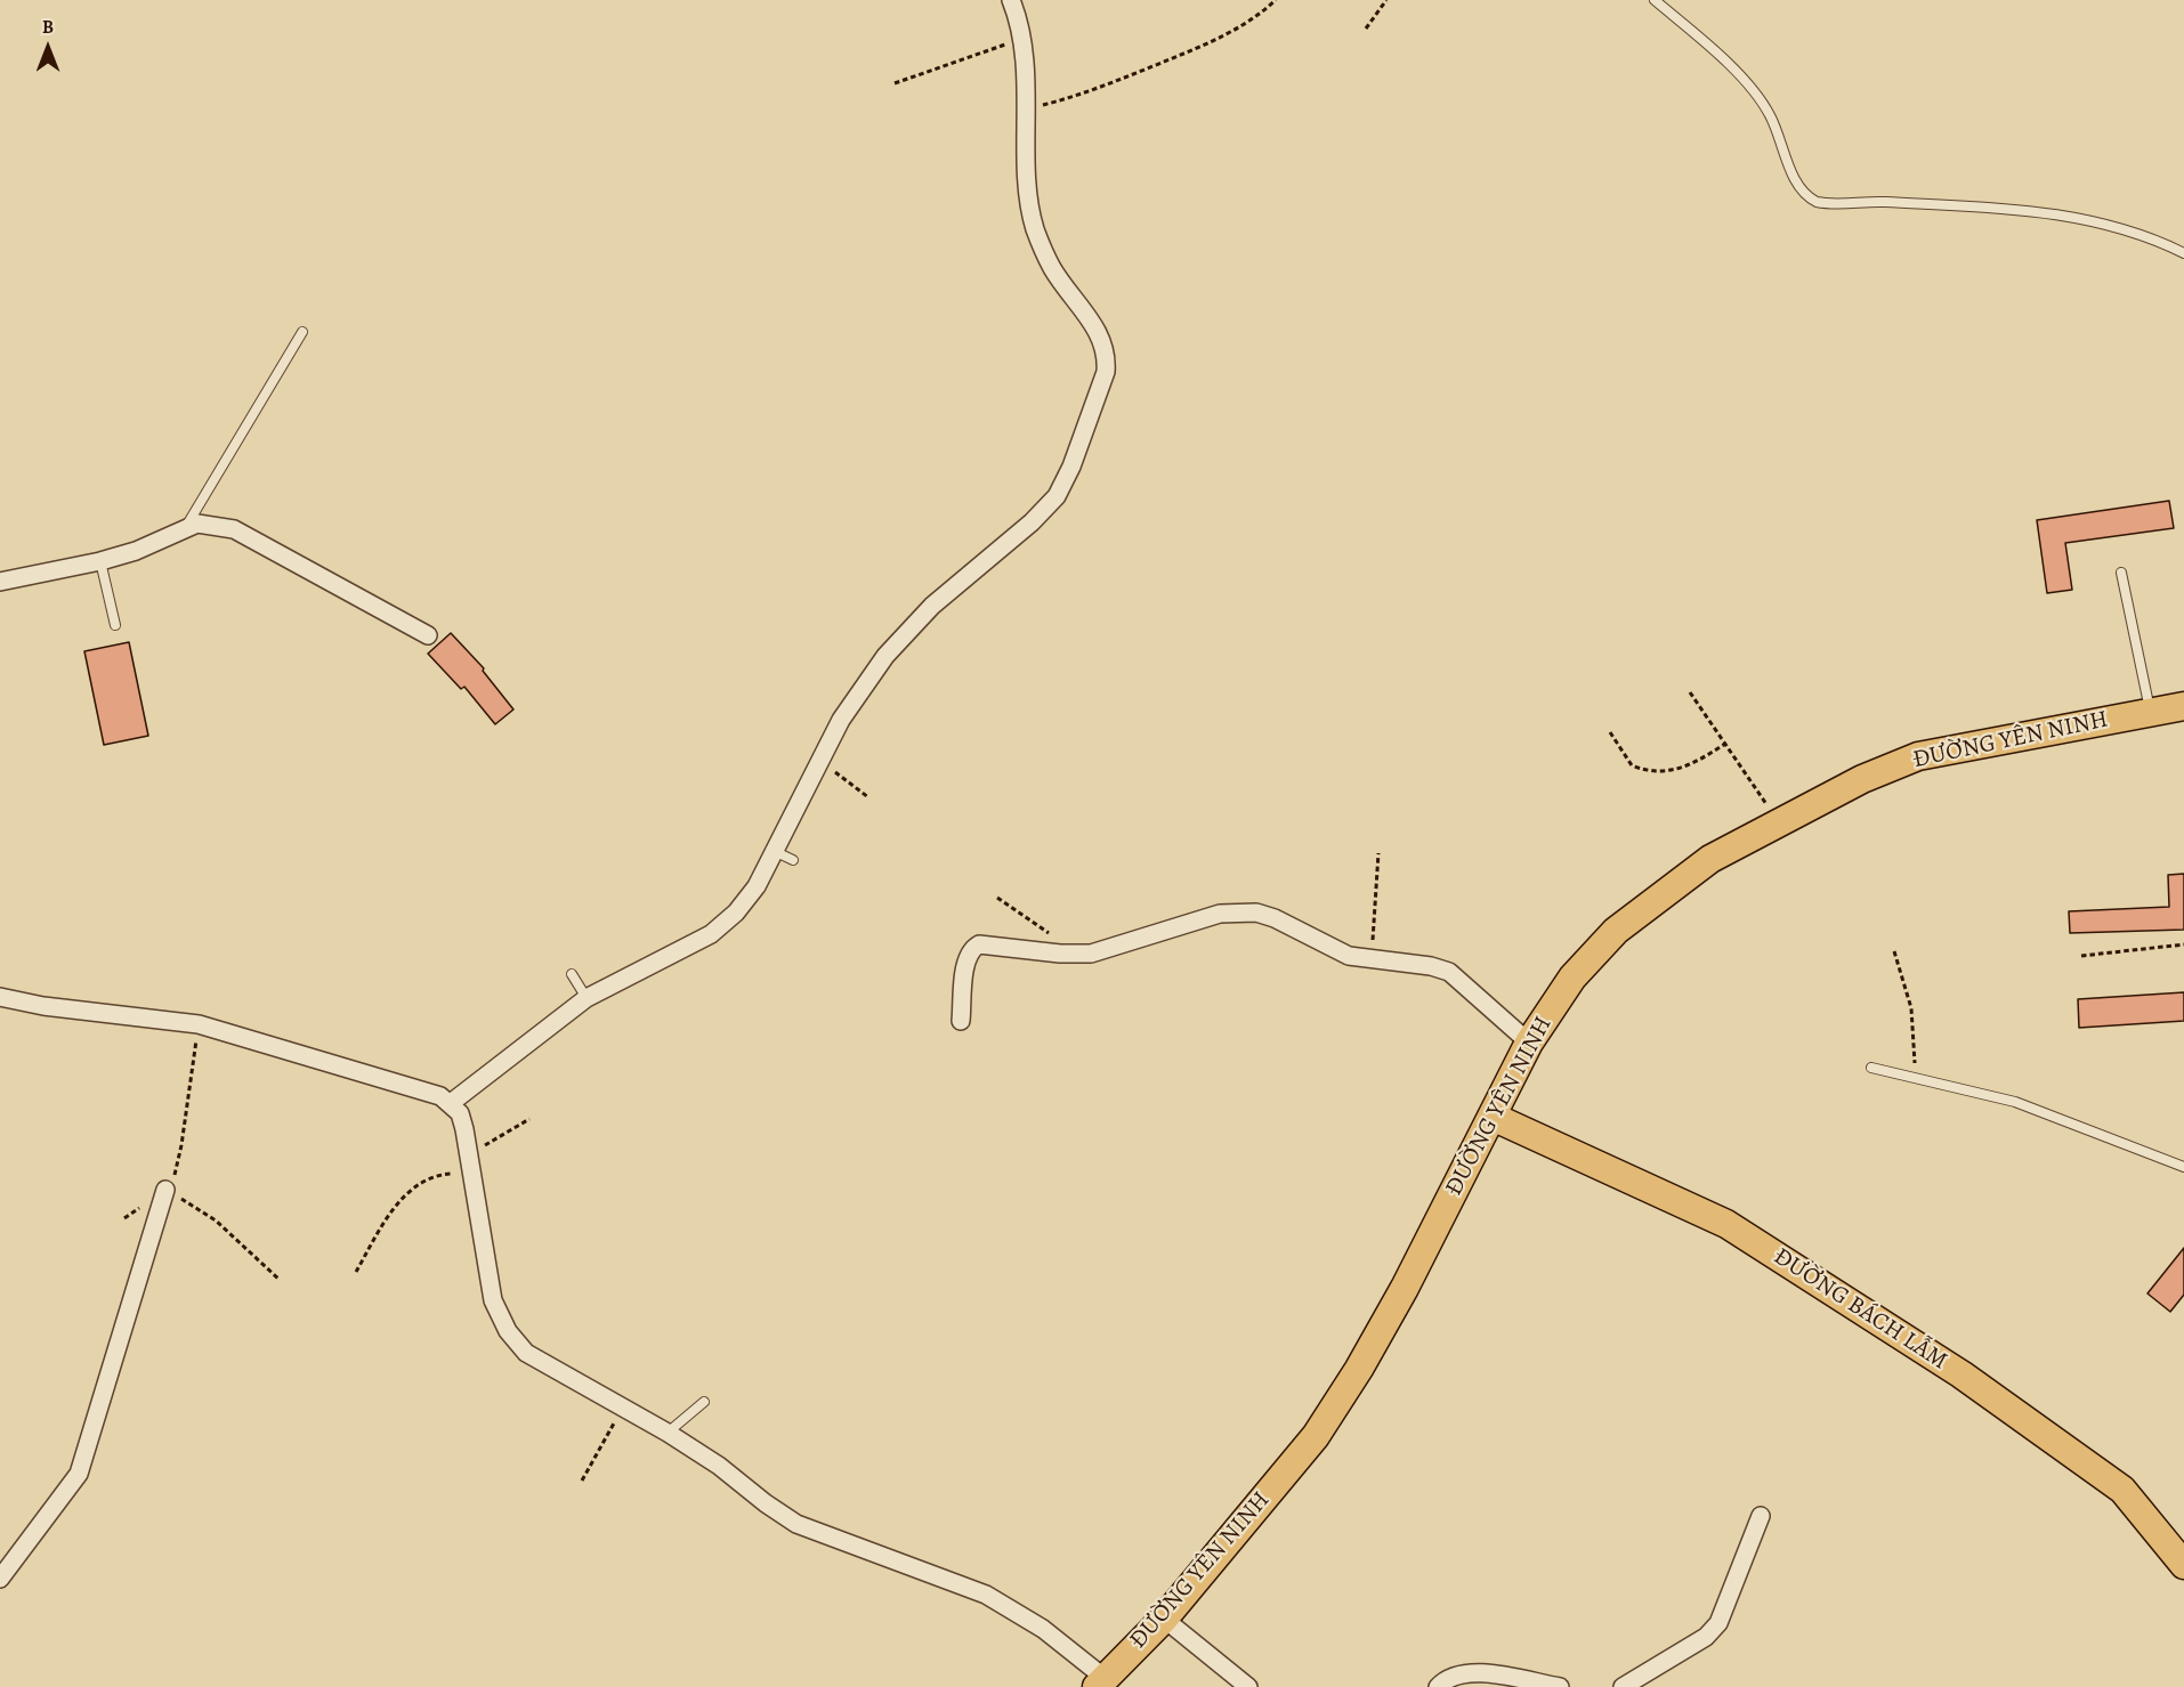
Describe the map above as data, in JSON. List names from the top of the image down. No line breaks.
{"streets":{"main road":["ĐƯỜNG YÊN NINH","ĐƯỜNG BÁCH LẪM"]},"crossings":[["ĐƯỜNG YÊN NINH","ĐƯỜNG BÁCH LẪM"]],"north":"top"}
